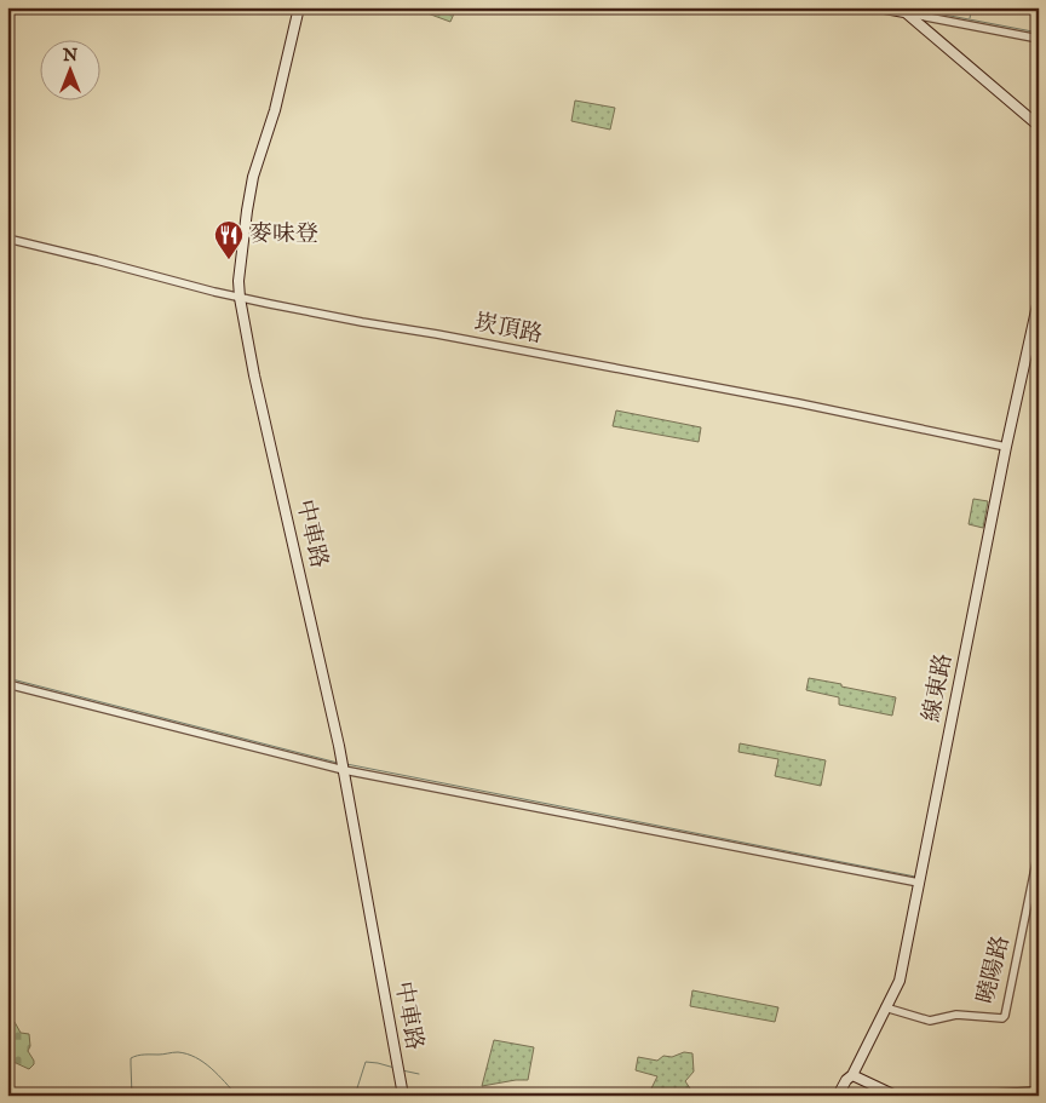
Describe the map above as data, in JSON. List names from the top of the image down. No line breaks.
{"streets":{"street":["崁頂路","中車路","線東路","曉陽路"]},"crossings":[["崁頂路","中車路"],["崁頂路","線東路"],["線東路","曉陽路"]],"places":{"restaurant":["麥味登"]},"north":"top"}
